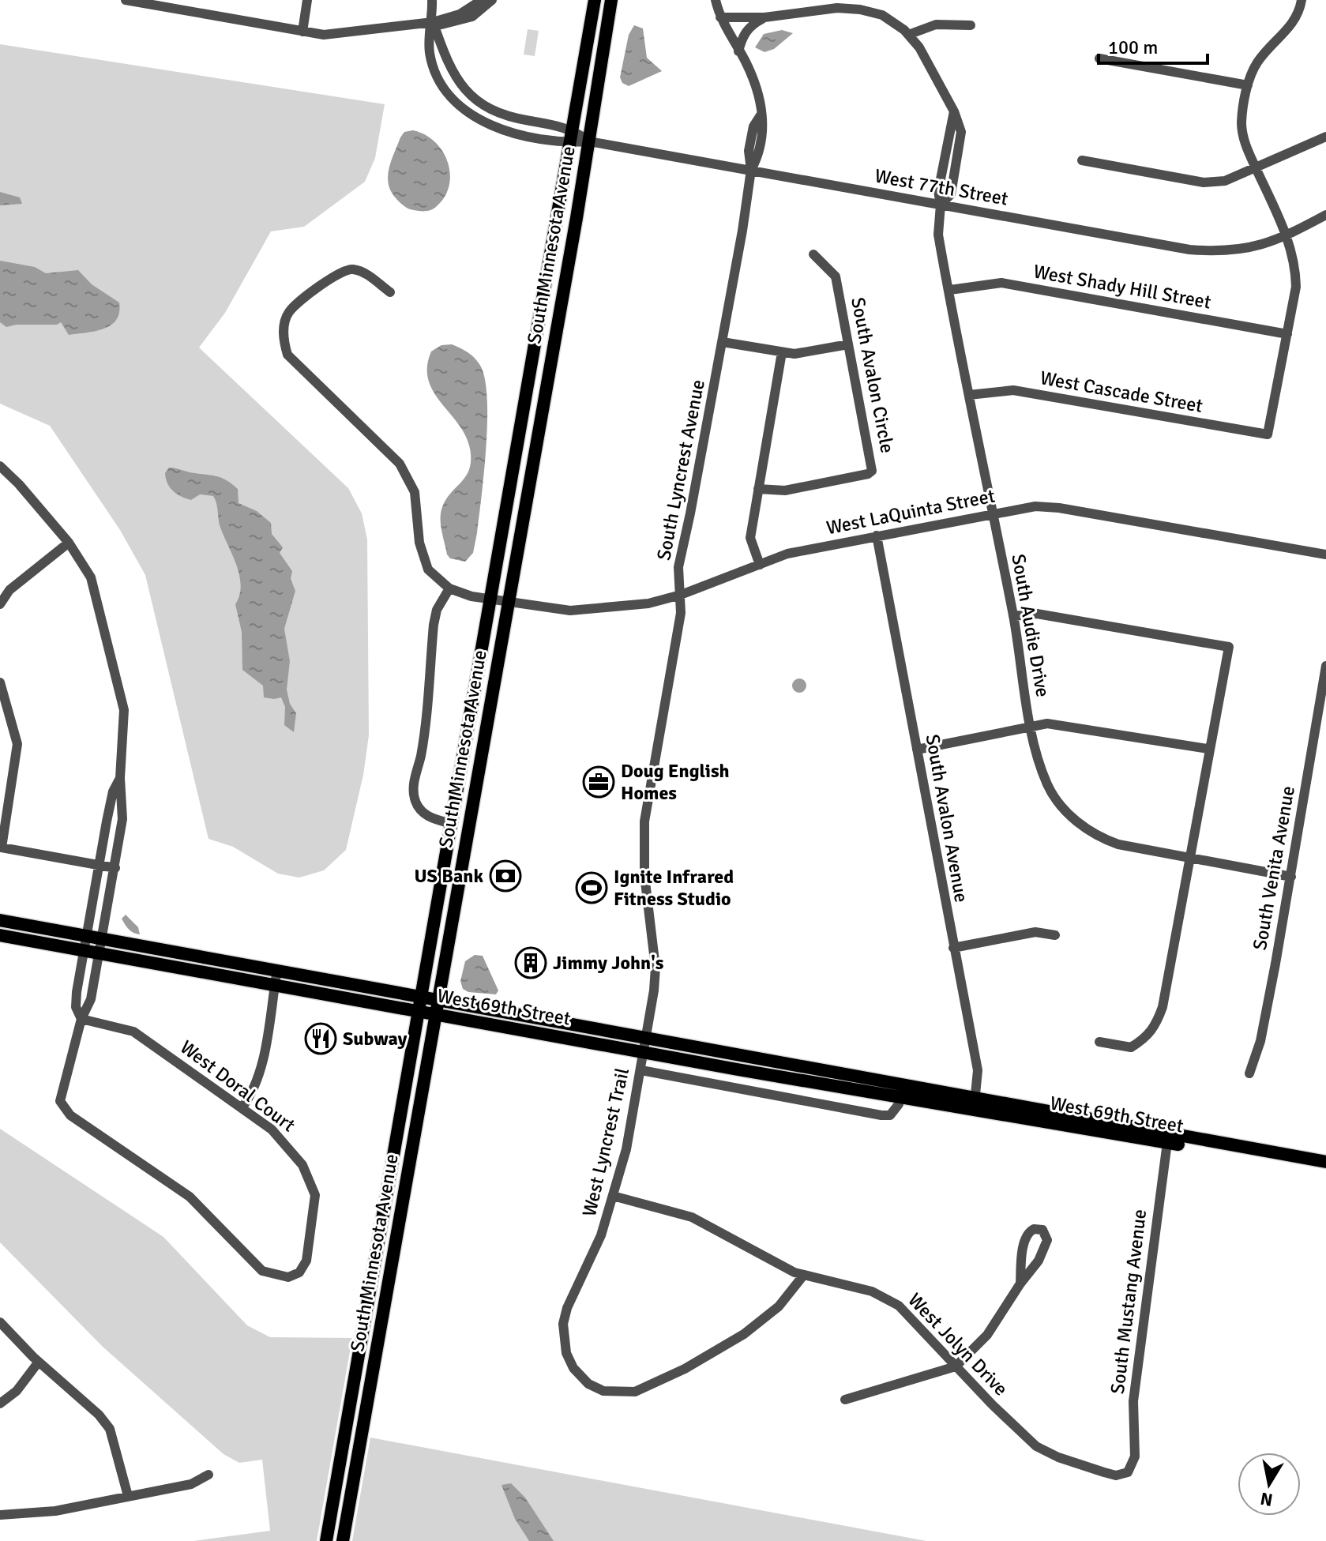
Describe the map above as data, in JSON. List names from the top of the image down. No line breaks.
{"streets":{"main road":["South Minnesota Avenue","West 69th Street"],"street":["West 77th Street","West Shady Hill Street","South Avalon Circle","West Cascade Street","South Lyncrest Avenue","West LaQuinta Street","South Audie Drive","South Avalon Avenue","South Venita Avenue","West Doral Court","West Lyncrest Trail","South Mustang Avenue","West Jolyn Drive"]},"crossings":[["West 77th Street","South Minnesota Avenue"],["West 77th Street","South Lyncrest Avenue"],["West 77th Street","South Audie Drive"],["South Minnesota Avenue","West LaQuinta Street"],["South Minnesota Avenue","West 69th Street"],["West Shady Hill Street","West Cascade Street"],["West Shady Hill Street","South Audie Drive"],["West Cascade Street","South Audie Drive"],["South Lyncrest Avenue","West LaQuinta Street"],["South Lyncrest Avenue","West 69th Street"],["South Lyncrest Avenue","West Lyncrest Trail"],["West LaQuinta Street","South Audie Drive"],["West LaQuinta Street","South Avalon Avenue"],["South Audie Drive","South Venita Avenue"],["South Avalon Avenue","West 69th Street"],["West 69th Street","West Lyncrest Trail"],["West 69th Street","South Mustang Avenue"],["West Lyncrest Trail","West Jolyn Drive"],["South Mustang Avenue","West Jolyn Drive"]],"places":{"office":["Doug English Homes"],"bank":["US Bank"],"sports":["Ignite Infrared Fitness Studio"],"building":["Jimmy John's"],"restaurant":["Subway"]},"scale_bar":"100 m","north":"bottom"}
